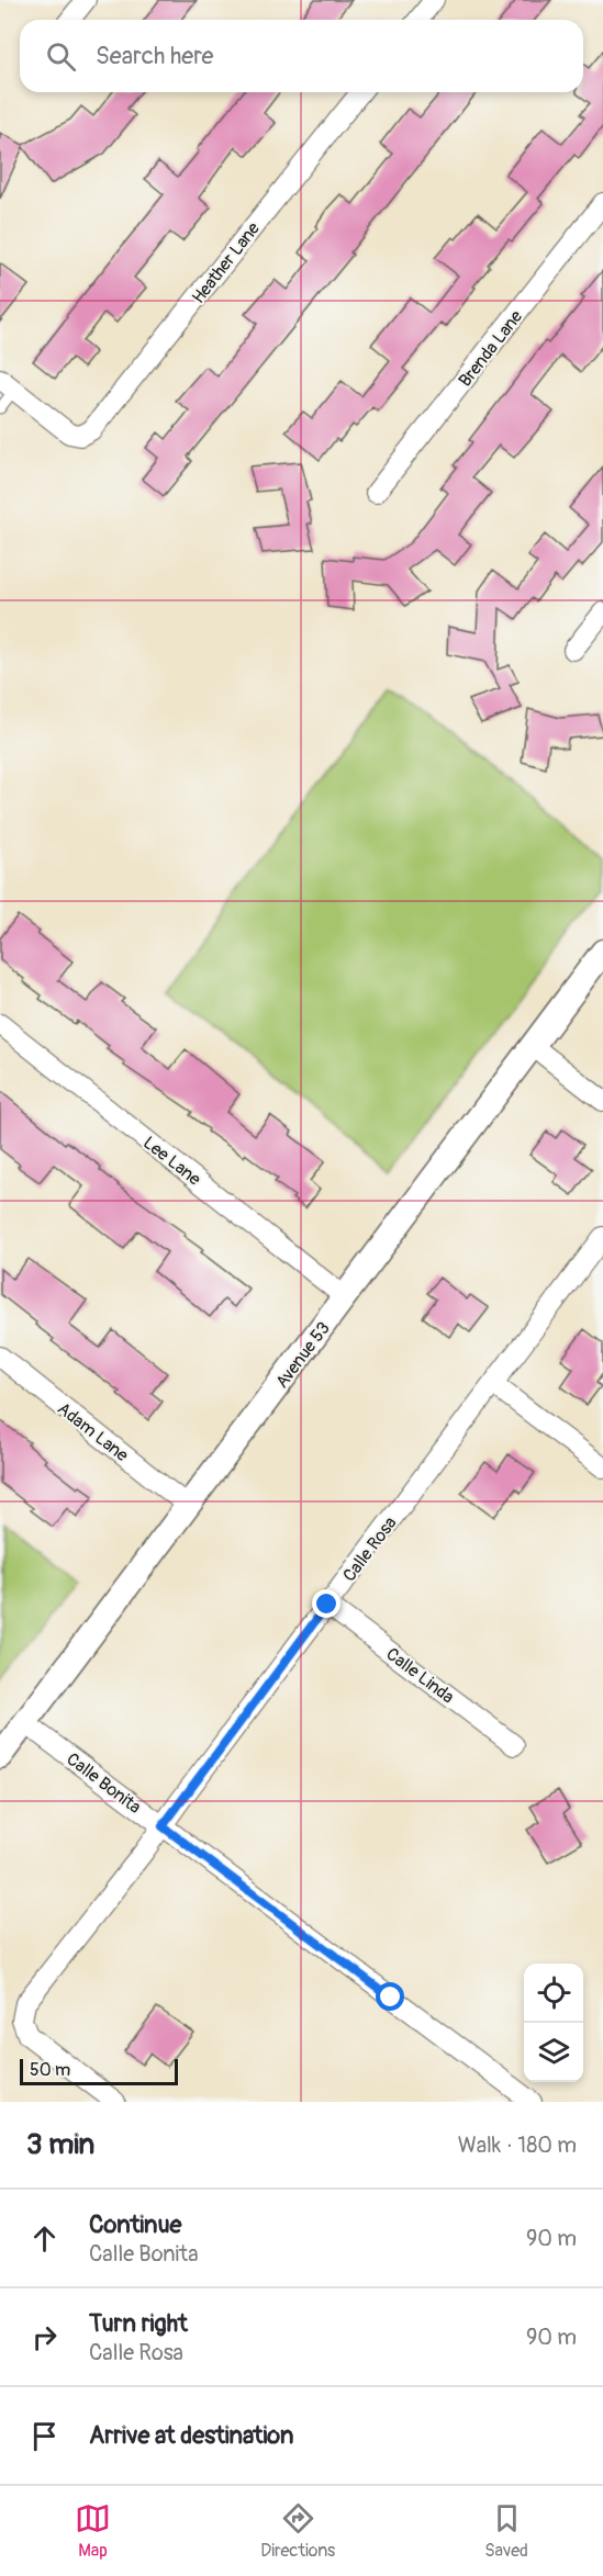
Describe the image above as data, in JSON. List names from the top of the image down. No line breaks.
{"streets":{"street":["Heather Lane","Brenda Lane","Lee Lane","Avenue 53","Adam Lane","Calle Rosa","Calle Linda","Calle Bonita"]},"crossings":[["Lee Lane","Avenue 53"],["Avenue 53","Adam Lane"],["Avenue 53","Calle Bonita"],["Calle Rosa","Calle Linda"],["Calle Rosa","Calle Bonita"]],"scale_bar":"50 m","page":{"search":"Search here","scale":"50 m","heading":["3 min","Walk · 180 m"],"list":[["Continue","Calle Bonita","90 m"],["Turn right","Calle Rosa","90 m"],"Arrive at destination"],"nav":["Map","Directions","Saved"]}}
